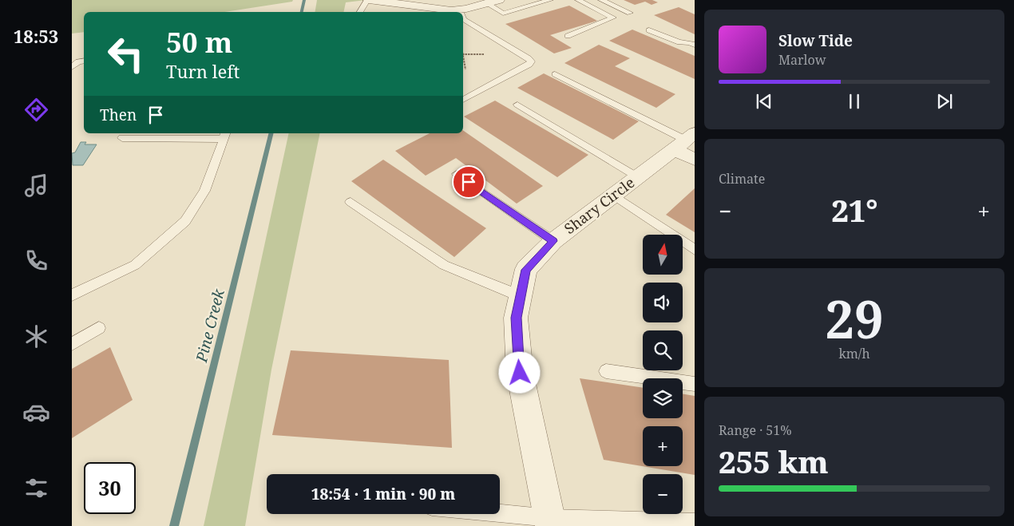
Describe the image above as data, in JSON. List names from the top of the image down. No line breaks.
{"streets":{"street":["Shary Circle"]},"water":["Pine Creek"],"north":"top","page":{"tabs":"18:53","turn":["50 m","Turn left"],"song":["Slow Tide","Marlow"],"then":"Then","tile":["Climate",["29","km/h"],["Range · 51%","255 km"]],"heat":["−","21°","+"],"map_buttons":["+","−"],"limit":"30","trip":"18:54 · 1 min · 90 m"}}
